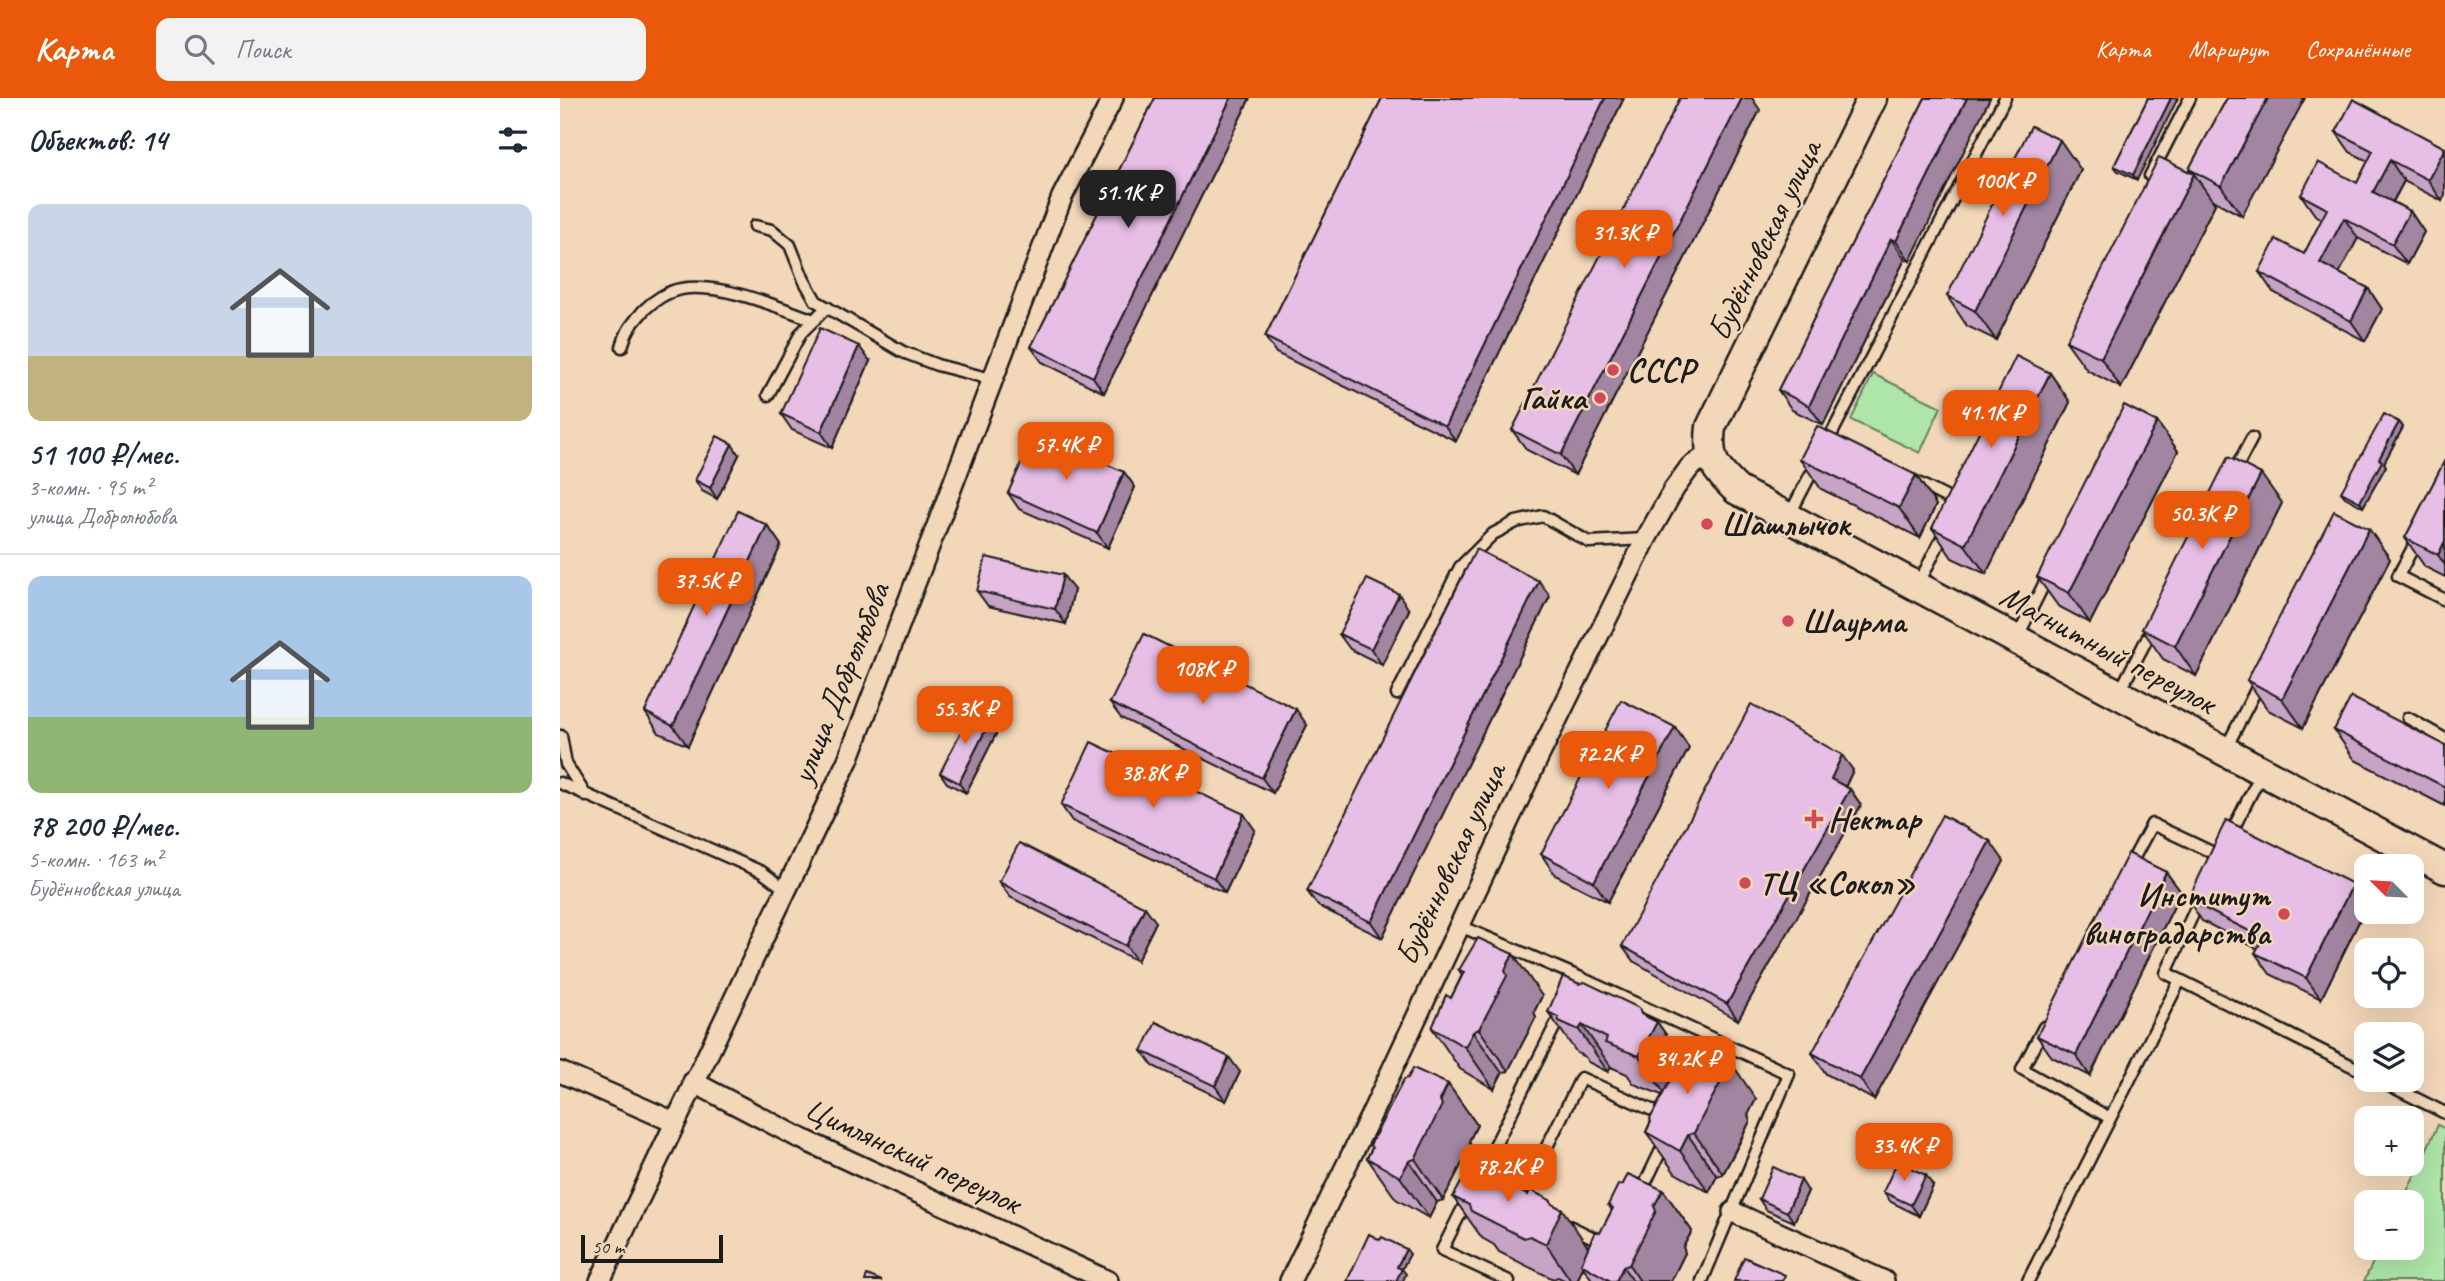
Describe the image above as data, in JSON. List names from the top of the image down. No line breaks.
{"streets":{"main road":["Будённовская улица","Магнитный переулок"],"street":["улица Добролюбова","Цимлянский переулок"]},"crossings":[["Будённовская улица","Магнитный переулок"],["улица Добролюбова","Цимлянский переулок"]],"places":{"other":["СССР","Гайка","Шашлычок","Шаурма","ТЦ «Сокол»","Институт виноградарства"],"health":["Нектар"]},"scale_bar":"50 m","north":"top left","page":{"header":"Карта","search":"Поиск","nav":["Карта","Маршрут","Сохранённые"],"heading":"Объектов: 14","price":["100K ₽","51.1K ₽","31.3K ₽","41.1K ₽","57.4K ₽","50.3K ₽","37.5K ₽","108K ₽","55.3K ₽","72.2K ₽","38.8K ₽","34.2K ₽","33.4K ₽","78.2K ₽"],"list":[{"name":"51 100 ₽/мес.","note":"3-комн. · 95 m² · улица Добролюбова"},{"name":"78 200 ₽/мес.","note":"5-комн. · 163 m² · Будённовская улица"}],"map_buttons":["+","−"],"scale":"50 m"}}
